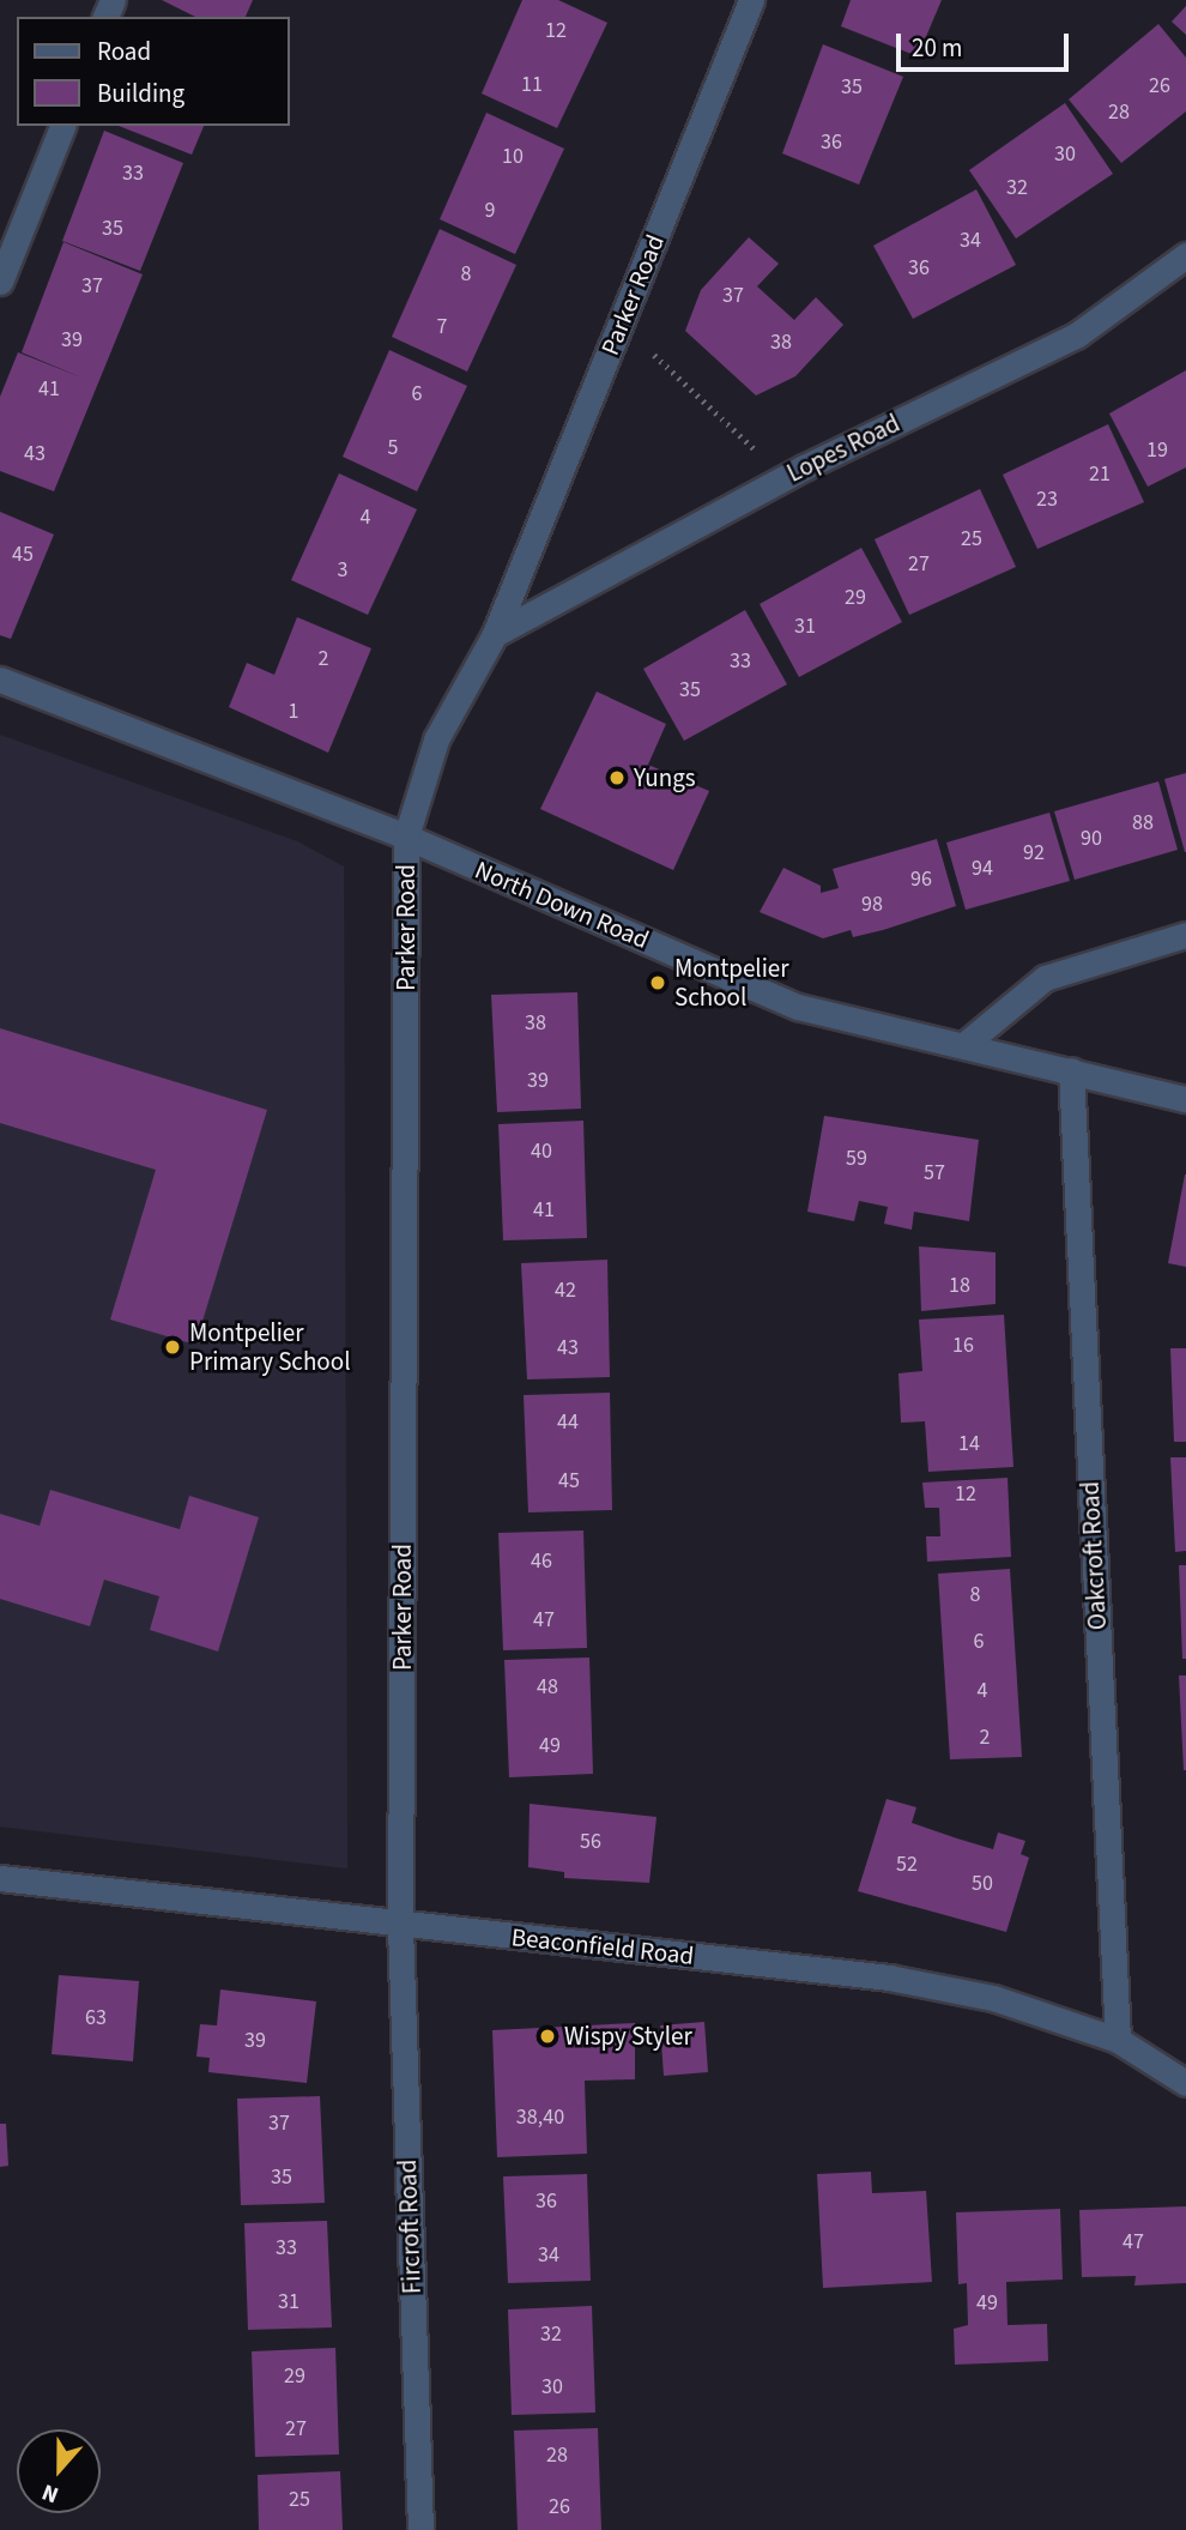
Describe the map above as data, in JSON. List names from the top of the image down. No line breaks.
{"streets":{"street":["Parker Road","Lopes Road","North Down Road","Oakcroft Road","Beaconfield Road","Fircroft Road"]},"crossings":[["Parker Road","Lopes Road"],["Parker Road","North Down Road"],["Parker Road","Beaconfield Road"],["Parker Road","Fircroft Road"],["North Down Road","Oakcroft Road"],["Oakcroft Road","Beaconfield Road"],["Beaconfield Road","Fircroft Road"]],"places":["Yungs","Montpelier School","Montpelier Primary School","Wispy Styler"],"house_numbers":["12","11","26","35","28","36","30","10","33","32","9","35","34","36","8","37","37","7","39","38","41","6","5","19","43","21","23","4","25","45","27","3","29","31","2","33","35","1","88","90","92","94","96","98","38","39","40","59","57","41","18","42","16","43","44","14","45","12","46","8","47","6","48","4","2","49","56","52","50","63","39","38,40","37","35","36","47","33","34","31","49","32","29","30","27","28","25","26"],"legend":["Road","Building"],"scale_bar":"20 m","north":"bottom"}
